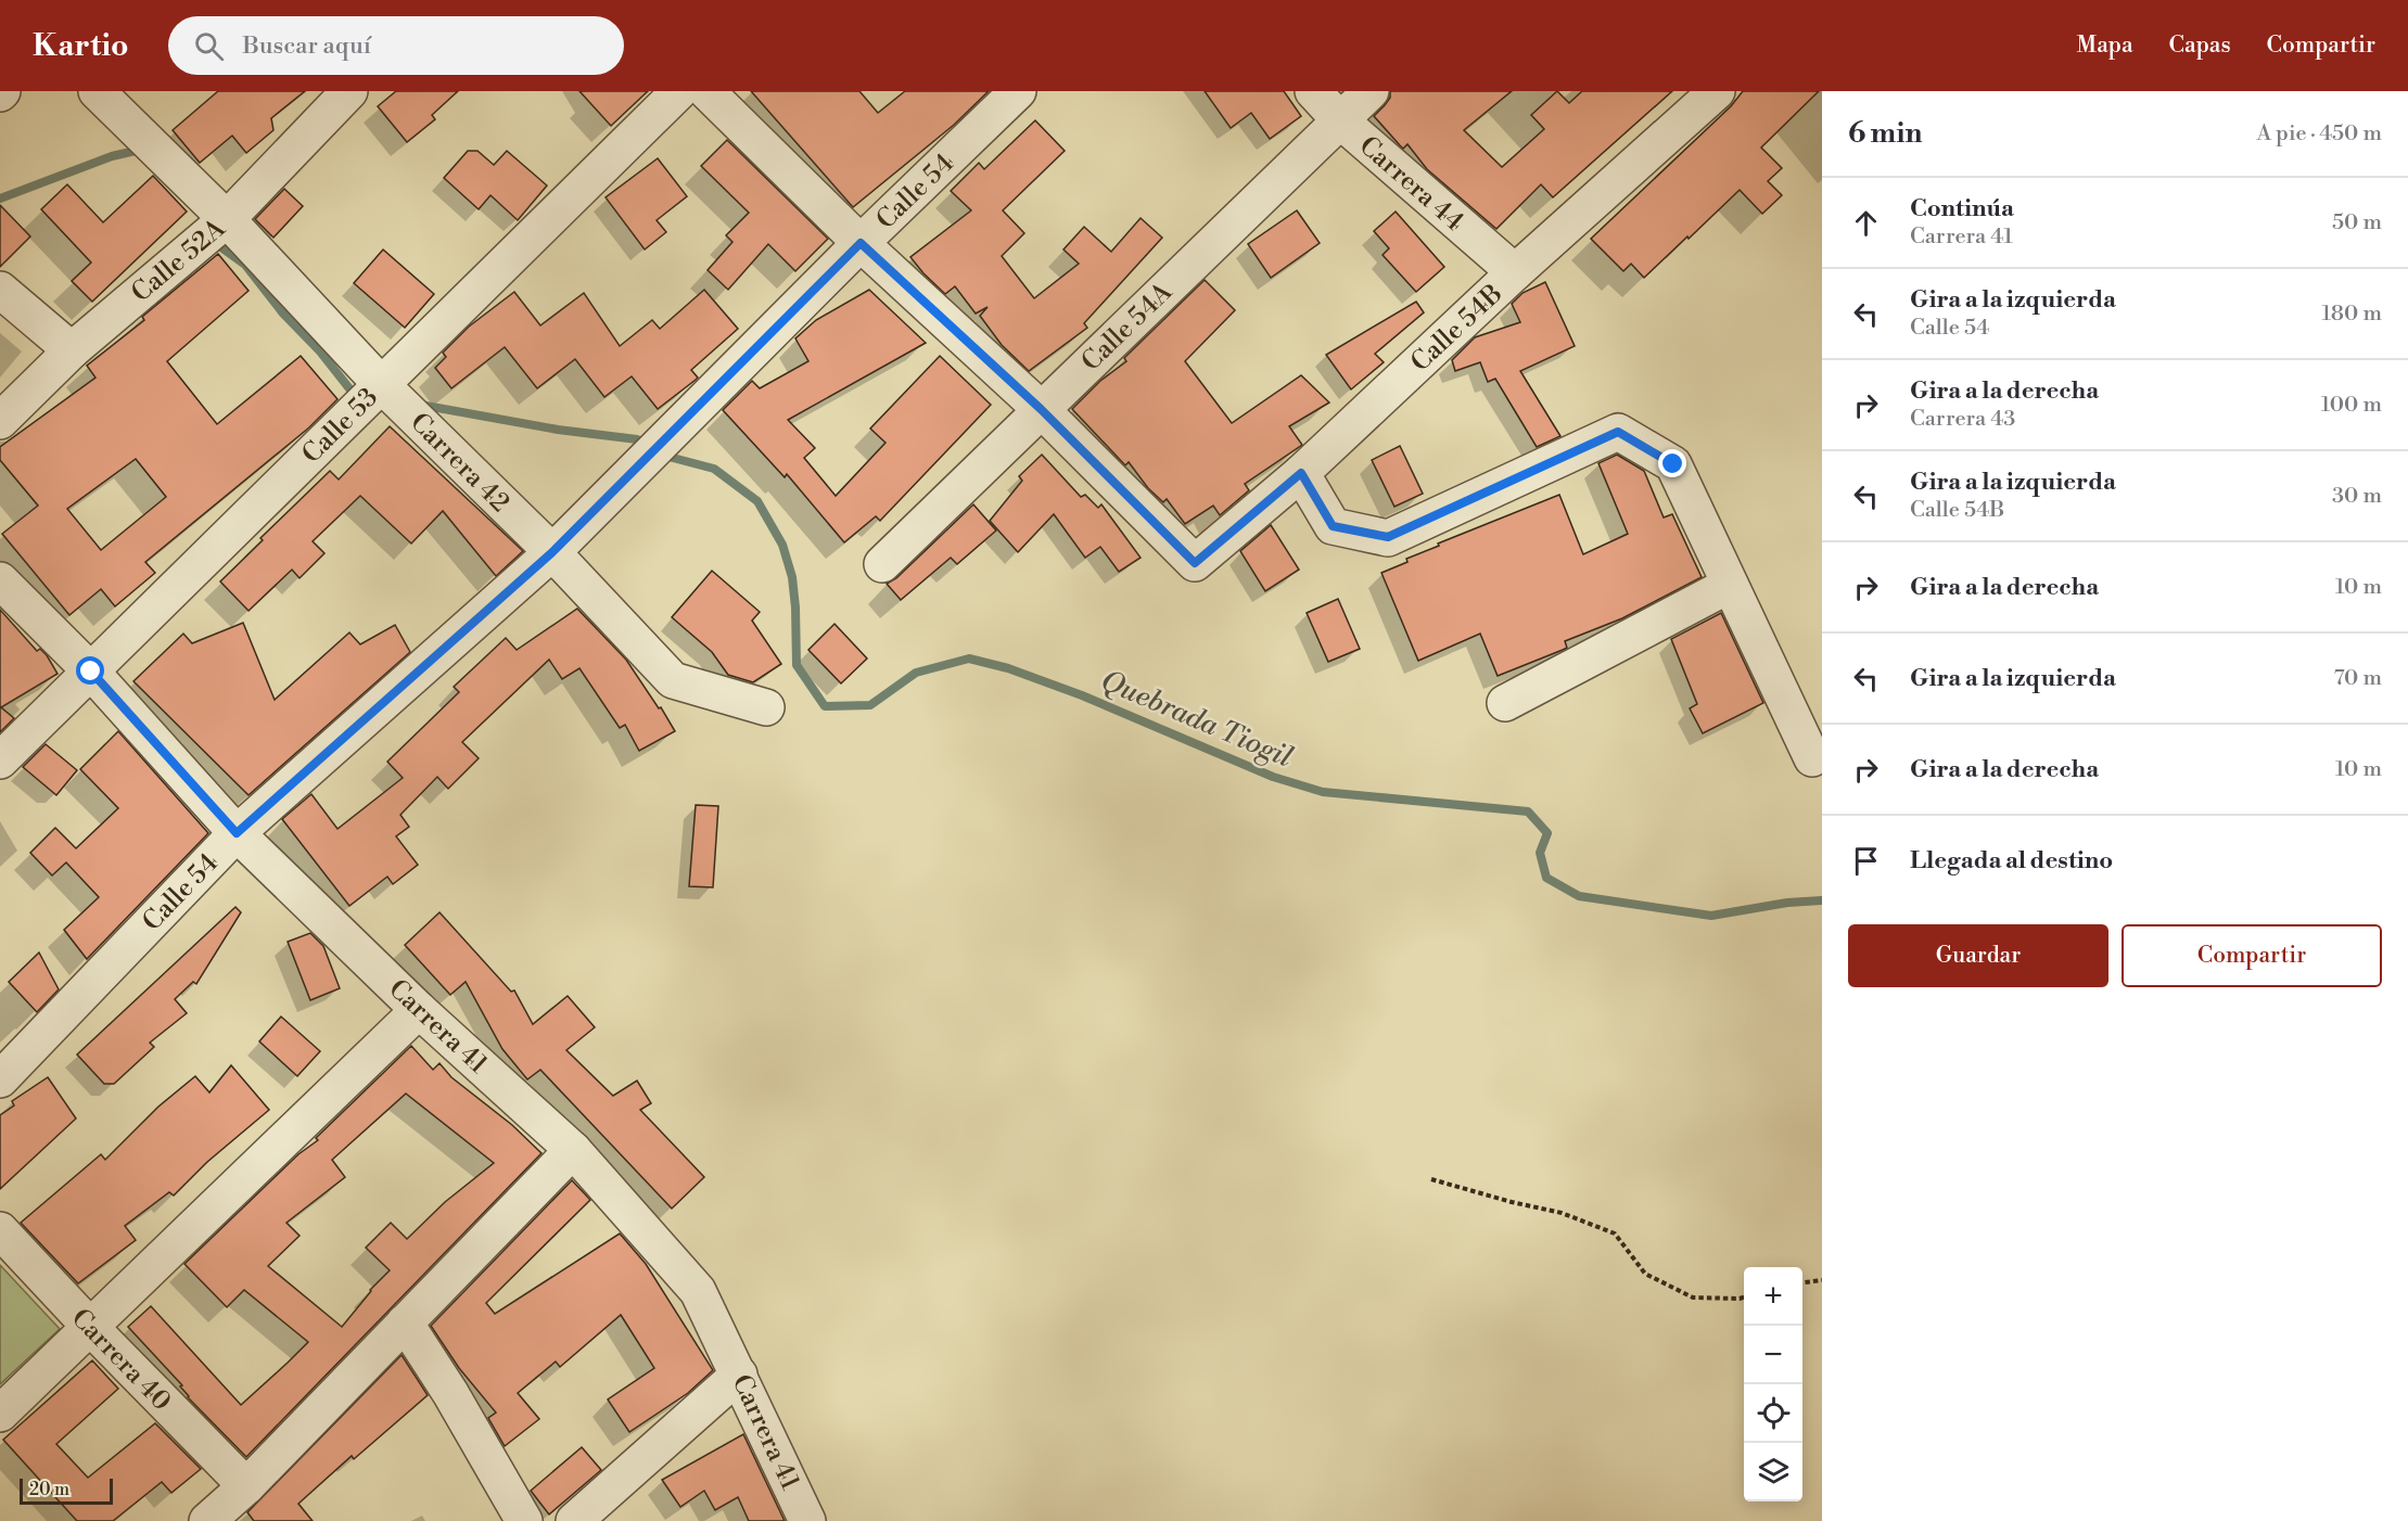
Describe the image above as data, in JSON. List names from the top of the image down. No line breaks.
{"streets":{"street":["Carrera 44","Calle 54","Calle 52A","Calle 54A","Calle 54B","Calle 53","Carrera 42","Carrera 41","Carrera 40"]},"crossings":[["Carrera 44","Calle 54A"],["Carrera 44","Calle 54B"],["Calle 54","Carrera 42"],["Calle 54","Carrera 41"],["Calle 52A","Carrera 42"],["Calle 54A","Calle 54B"],["Calle 53","Carrera 42"],["Calle 53","Carrera 41"]],"water":["Quebrada Tiogil"],"scale_bar":"20 m","page":{"header":"Kartio","search":"Buscar aquí","nav":["Mapa","Capas","Compartir"],"heading":["6 min","A pie · 450 m"],"list":[["Continúa","Carrera 41","50 m"],["Gira a la izquierda","Calle 54","180 m"],["Gira a la derecha","Carrera 43","100 m"],["Gira a la izquierda","Calle 54B","30 m"],["Gira a la derecha","10 m"],["Gira a la izquierda","70 m"],["Gira a la derecha","10 m"],"Llegada al destino"],"buttons":["Guardar","Compartir"],"map_buttons":["+","−"],"scale":"20 m"}}
